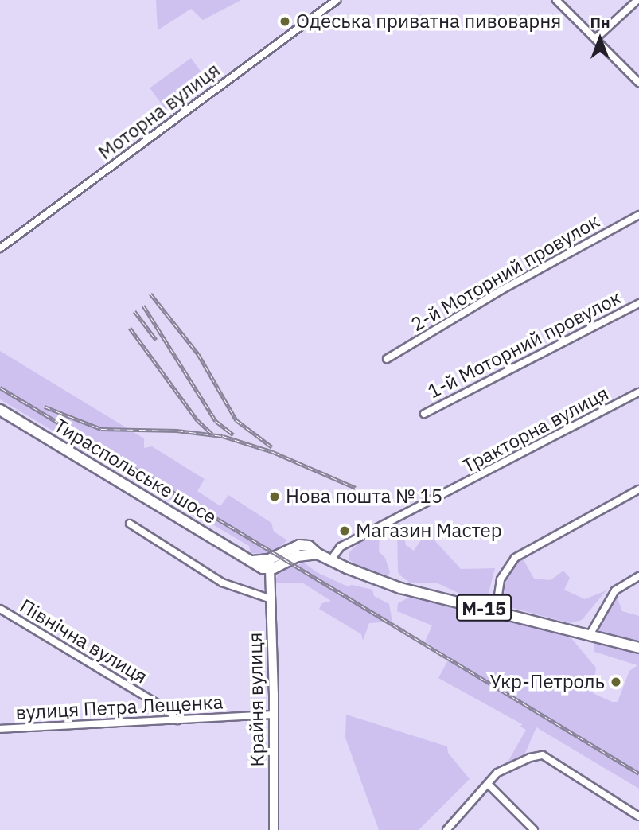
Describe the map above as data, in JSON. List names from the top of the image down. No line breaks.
{"streets":{"main road":["Тираспольське шосе","М-15"],"street":["Моторна вулиця","2-й Моторний провулок","1-й Моторний провулок","Тракторна вулиця","Північна вулиця","Крайня вулиця","вулиця Петра Лещенка"]},"crossings":[["Тракторна вулиця","М-15"],["Тираспольське шосе","М-15"],["Тираспольське шосе","Крайня вулиця"],["М-15","Крайня вулиця"],["Північна вулиця","вулиця Петра Лещенка"],["Крайня вулиця","вулиця Петра Лещенка"]],"places":["Одеська приватна пивоварня","Нова пошта № 15","Магазин Мастер","Укр-Петроль"],"north":"top"}
